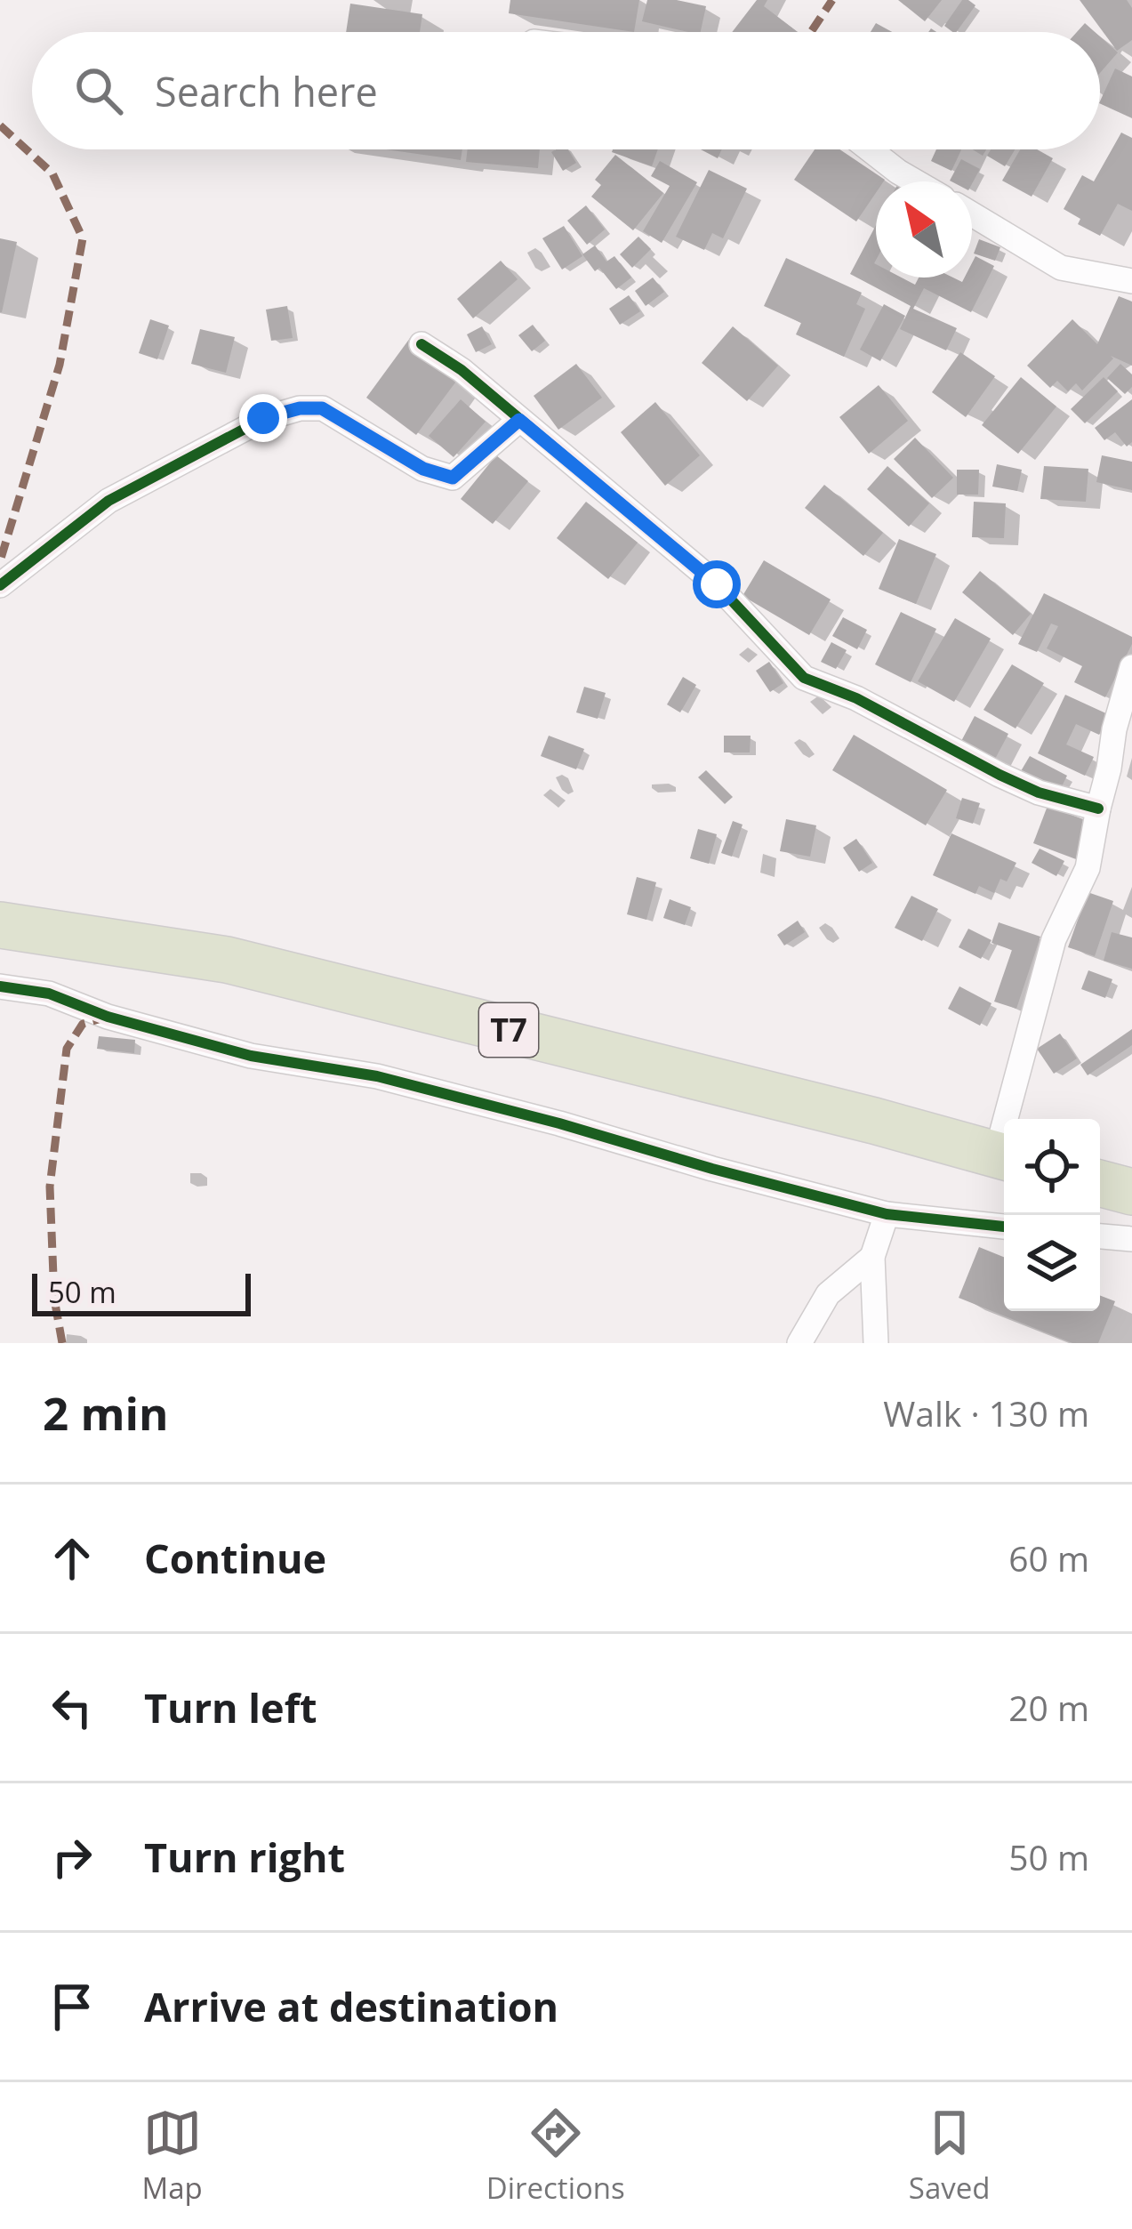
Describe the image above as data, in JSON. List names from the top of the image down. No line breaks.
{"streets":{"highway":["T7"]},"scale_bar":"50 m","north":"top left","page":{"search":"Search here","scale":"50 m","heading":["2 min","Walk · 130 m"],"list":[["Continue","60 m"],["Turn left","20 m"],["Turn right","50 m"],"Arrive at destination"],"nav":["Map","Directions","Saved"]}}
